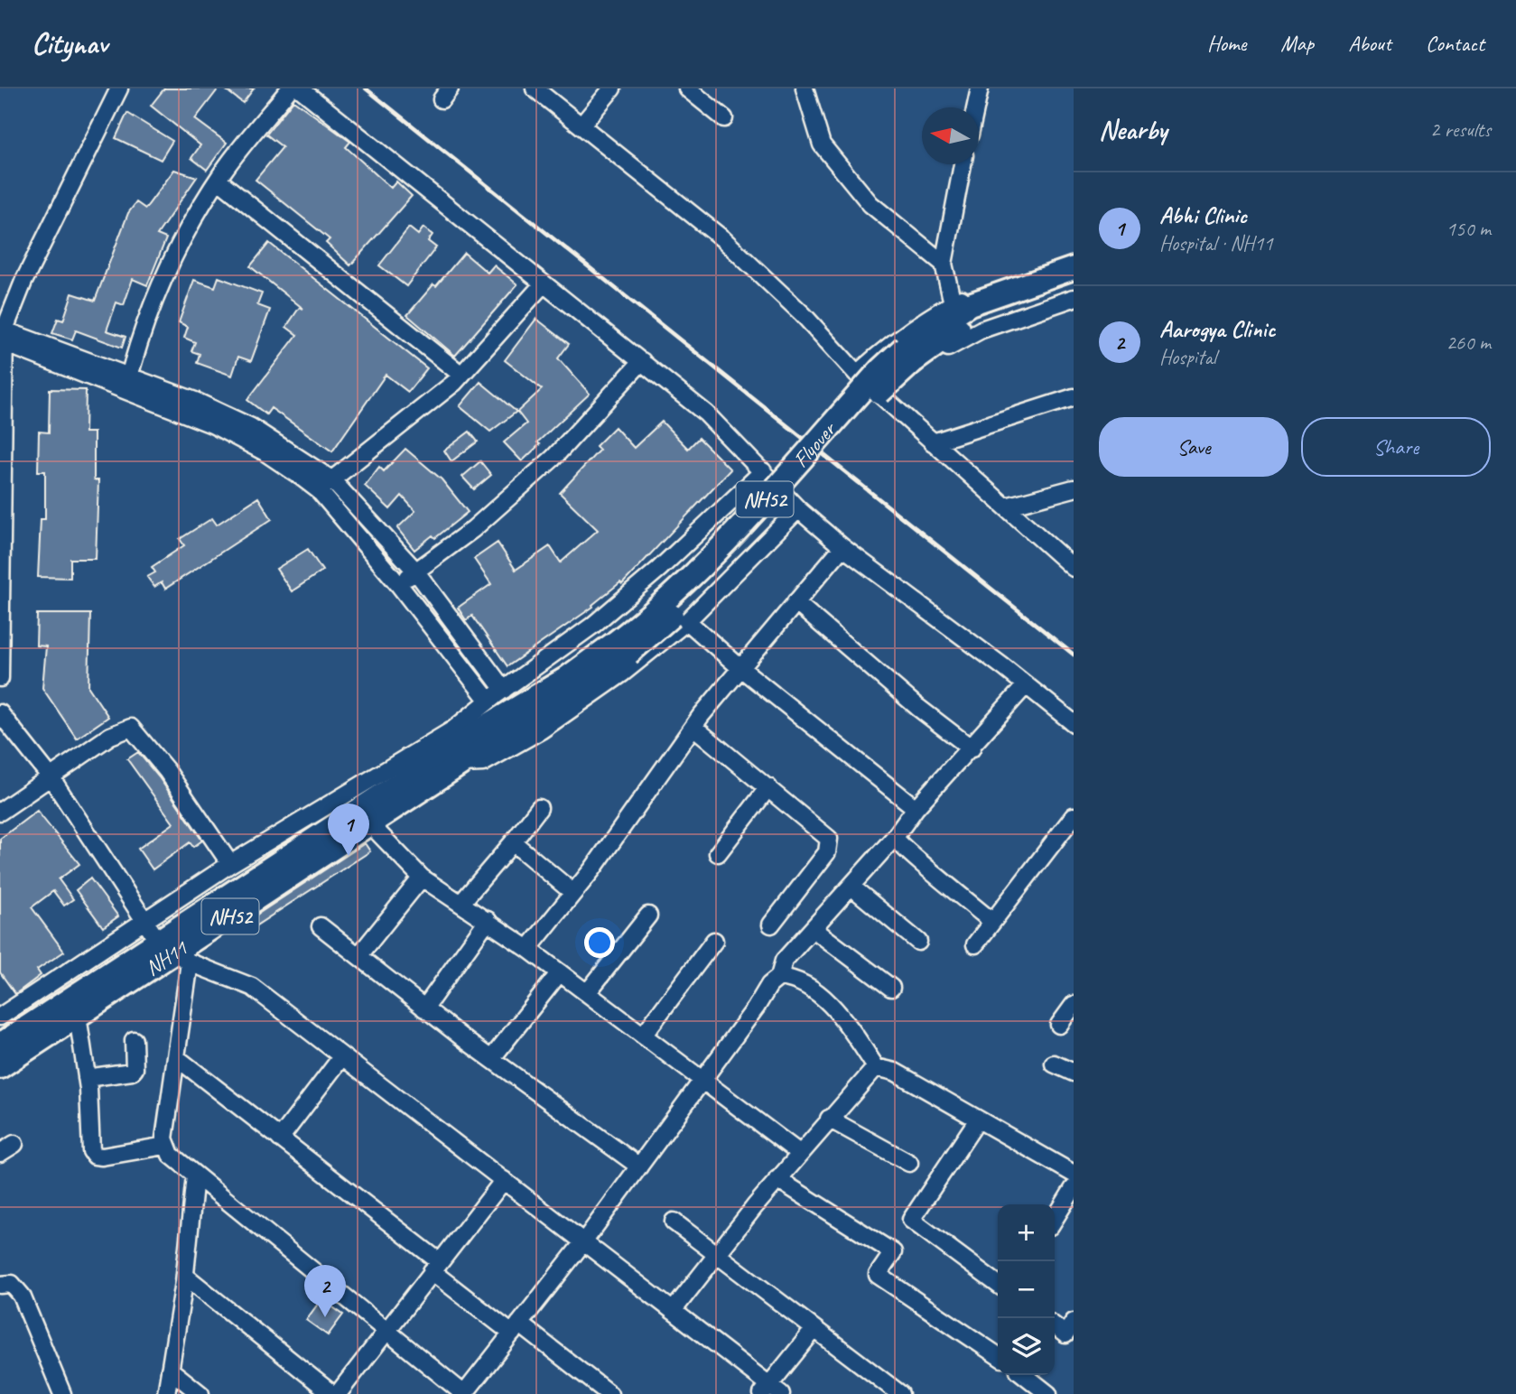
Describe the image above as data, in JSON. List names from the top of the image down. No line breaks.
{"streets":{"highway":["Flyover","NH52","NH11"]},"crossings":[["Flyover","NH52"],["Flyover","NH11"],["NH52","NH11"]],"north":"left","page":{"header":"Citynav","nav":["Home","Map","About","Contact"],"heading":["Nearby","2 results"],"list":[{"mark":"1","name":"Abhi Clinic","note":"Hospital · NH11","value":"150 m"},{"mark":"2","name":"Aarogya Clinic","note":"Hospital","value":"260 m"}],"buttons":["Save","Share"],"pins":["1","2"],"map_buttons":["+","−"]}}
